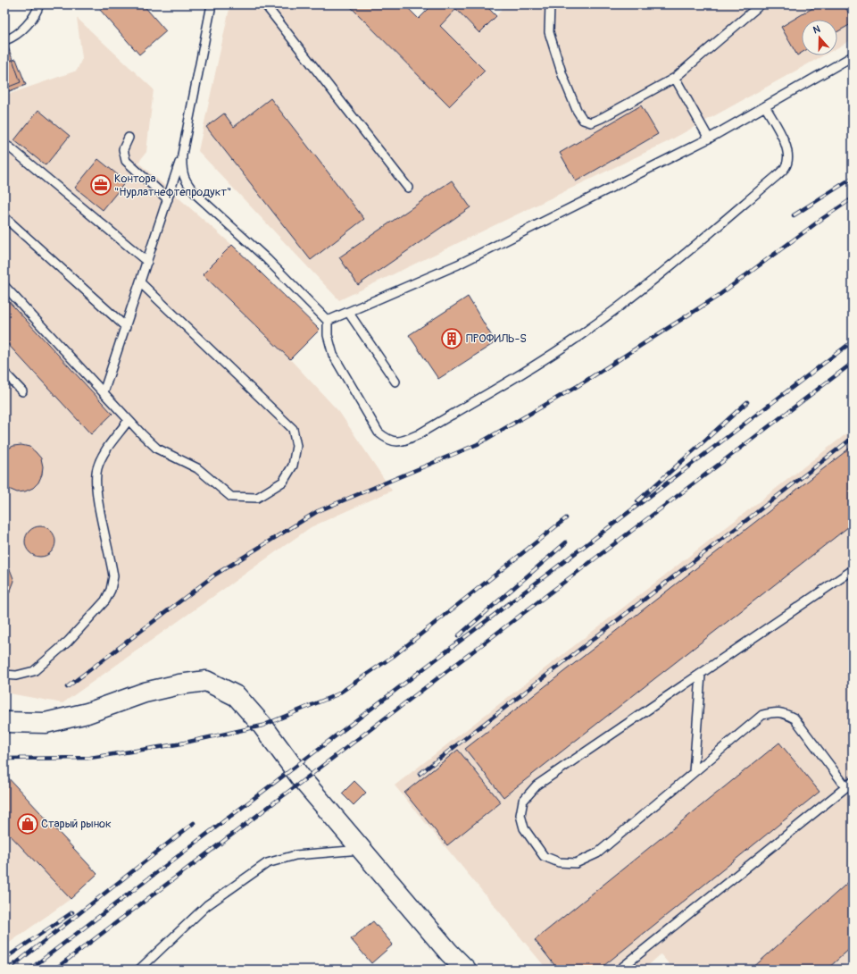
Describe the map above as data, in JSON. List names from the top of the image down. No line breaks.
{"places":{"office":["Контора \"Нурлатнефтепродукт\""],"building":["ПРОФИЛЬ-S"],"shop":["Старый рынок"]},"north":"top"}
